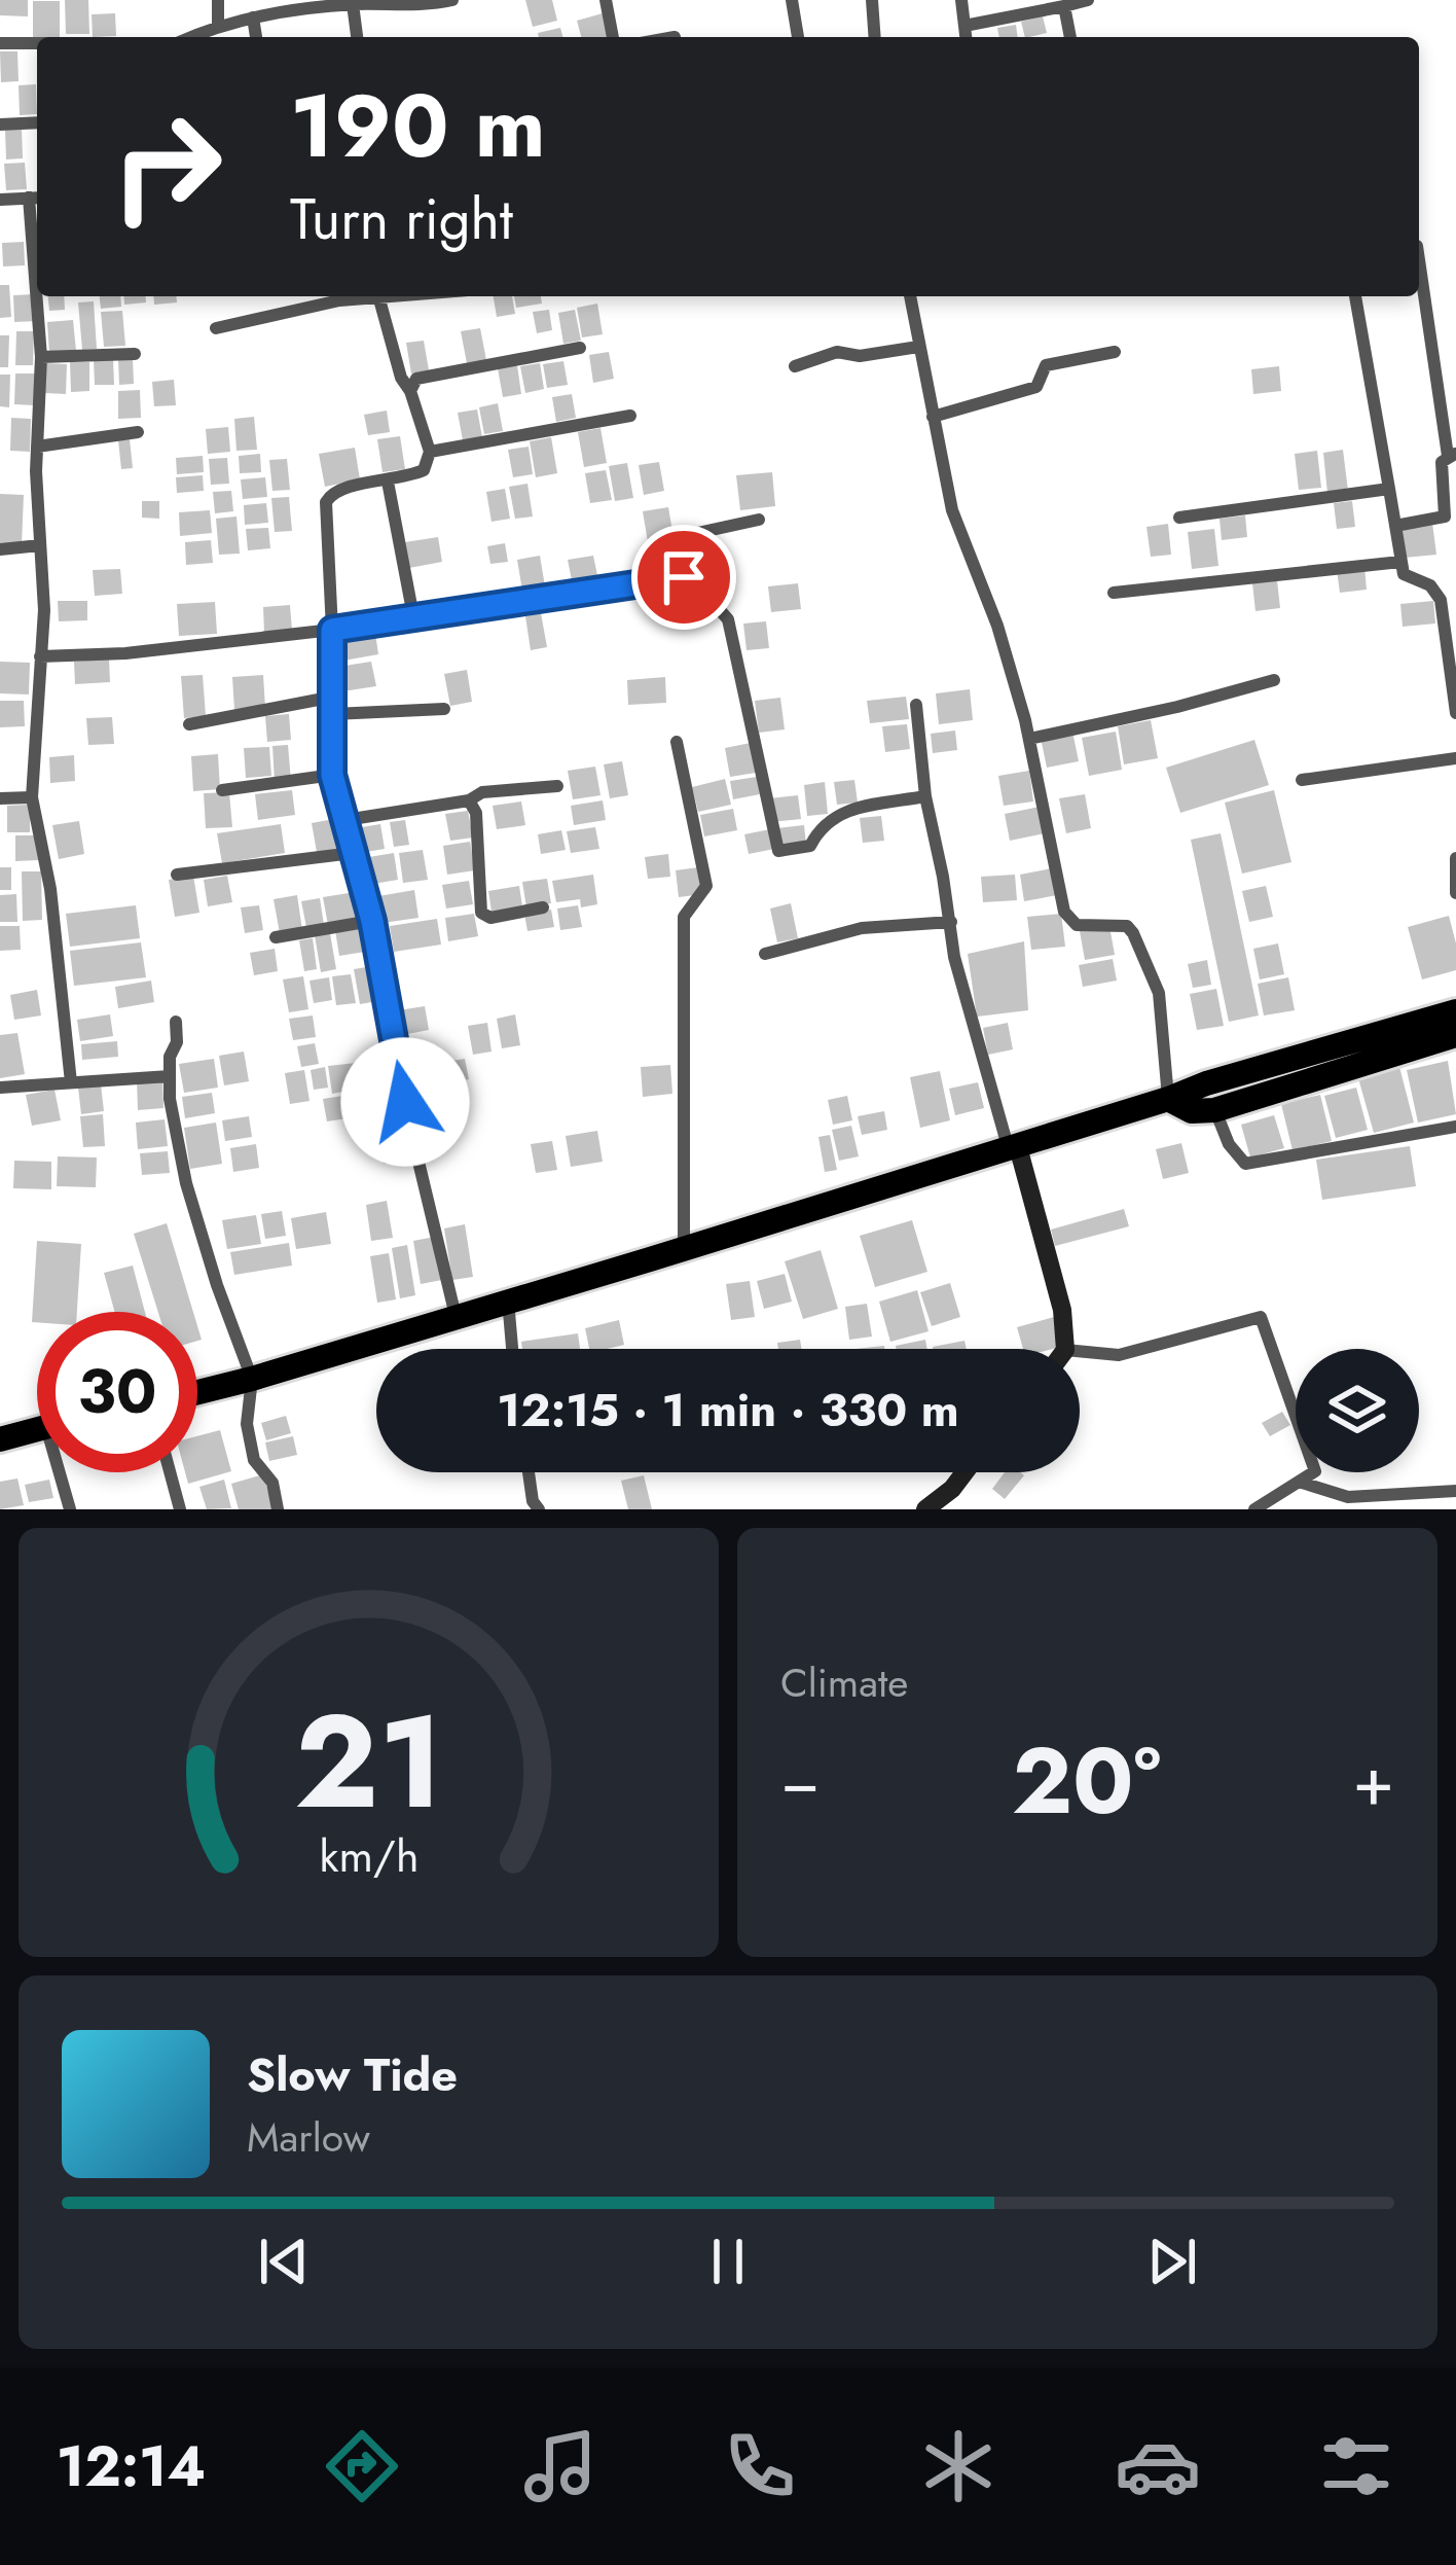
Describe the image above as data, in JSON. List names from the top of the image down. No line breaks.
{"page":{"turn":["190 m","Turn right"],"limit":"30","trip":"12:15 · 1 min · 330 m","tile":"Climate","heat":["−","20°","+"],"song":["Slow Tide","Marlow"],"tabs":"12:14","gauge":["21","km/h"]}}
